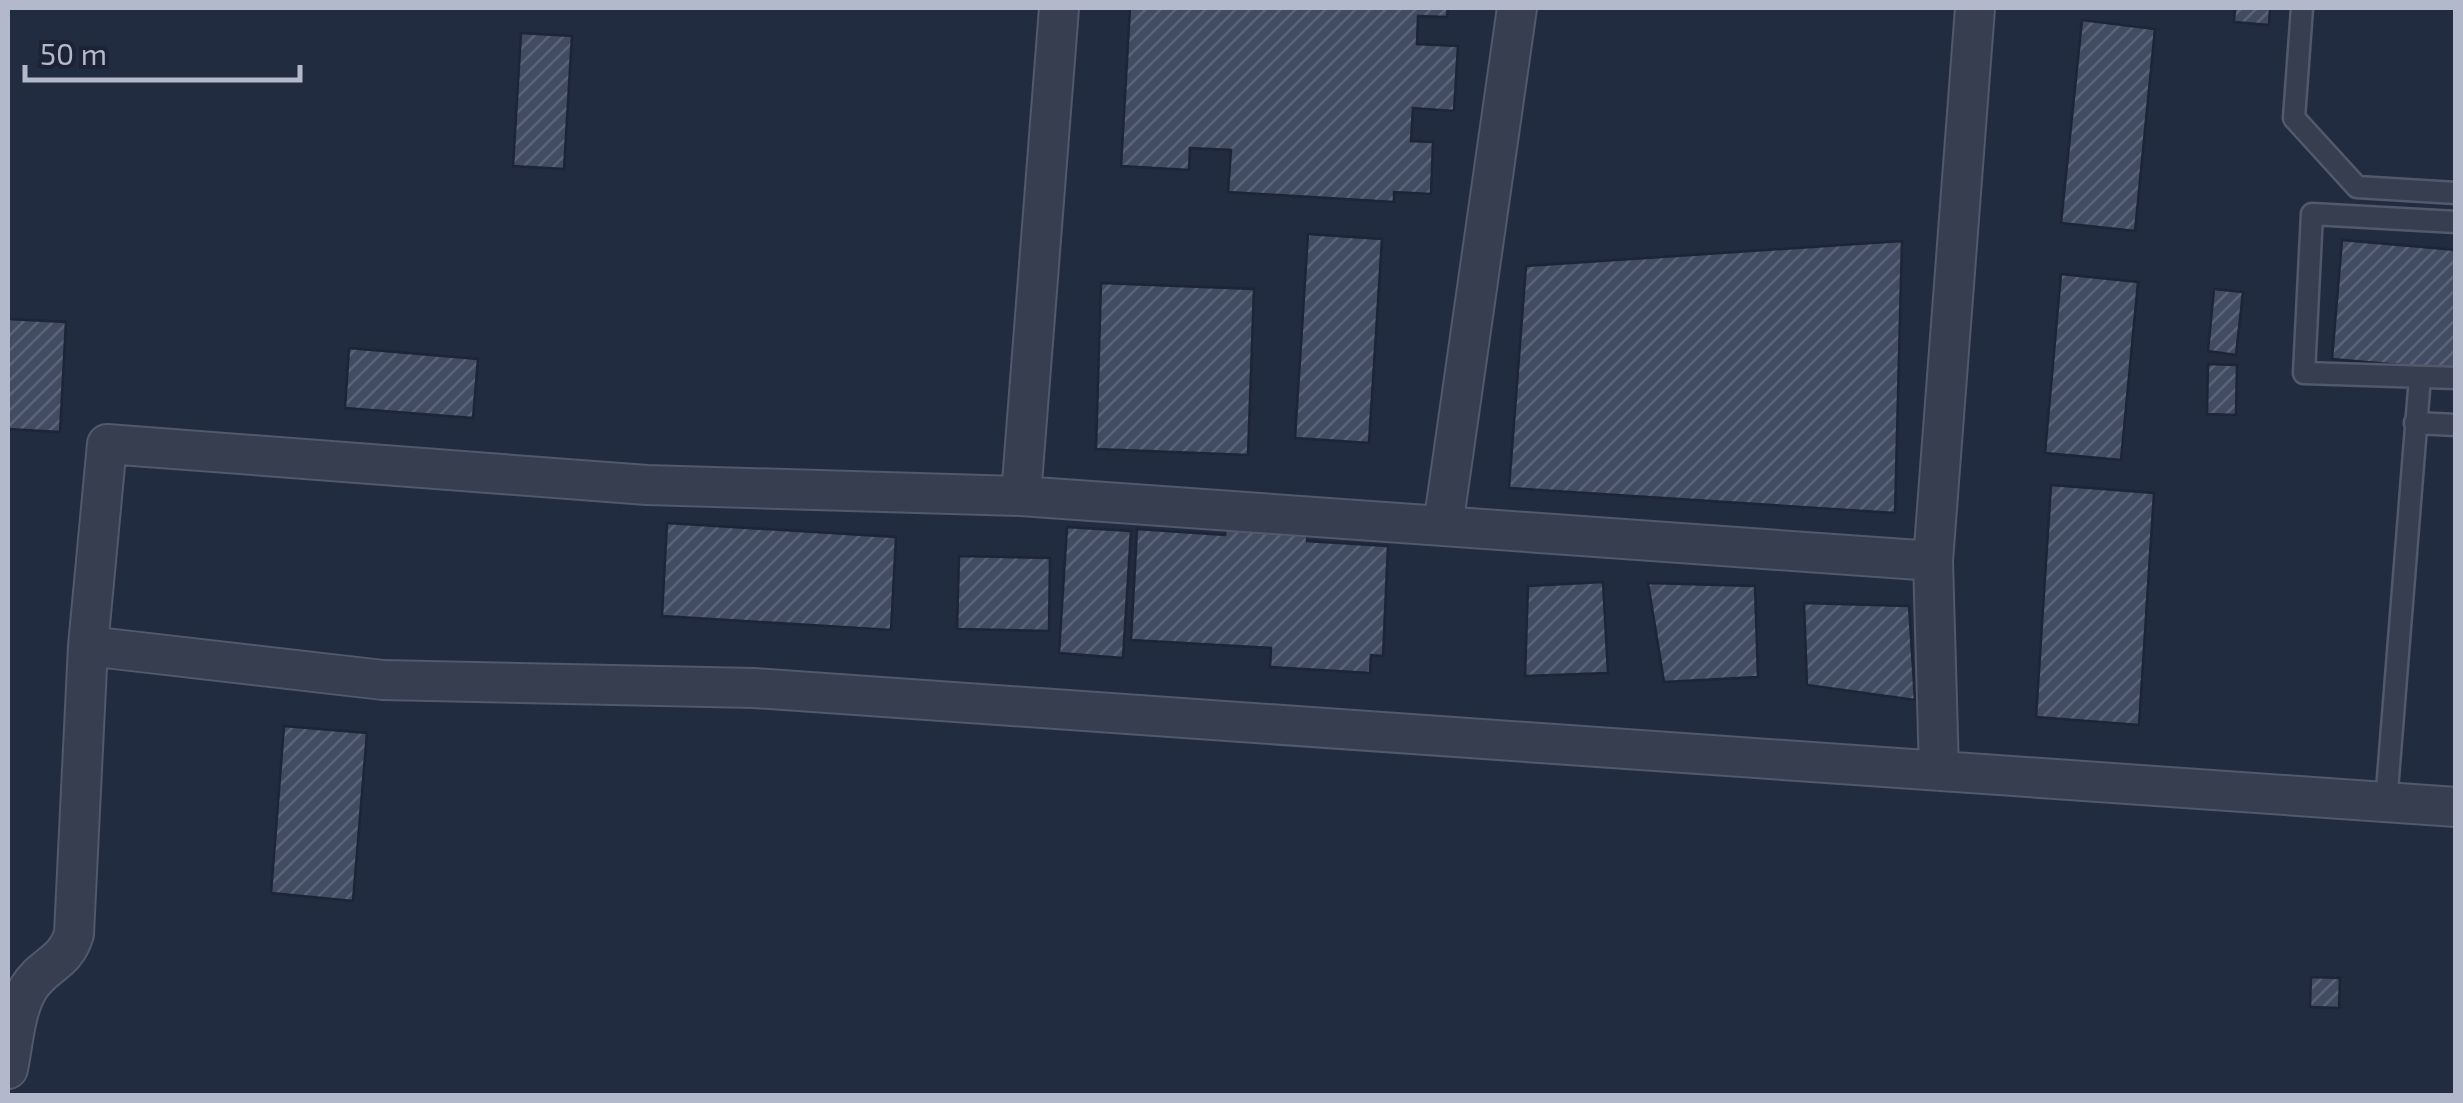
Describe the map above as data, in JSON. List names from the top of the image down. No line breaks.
{"scale_bar":"50 m"}
